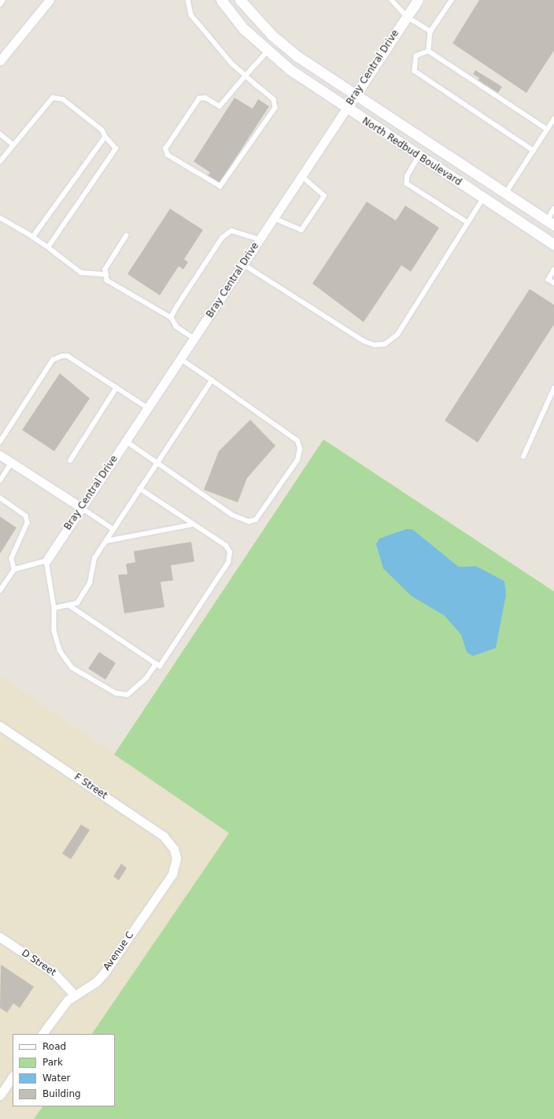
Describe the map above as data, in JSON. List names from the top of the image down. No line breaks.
{"streets":{"street":["Bray Central Drive","North Redbud Boulevard","F Street","Avenue C","D Street"]},"crossings":[["Bray Central Drive","North Redbud Boulevard"],["F Street","Avenue C"],["Avenue C","D Street"]],"legend":["Road","Park","Water","Building"]}
